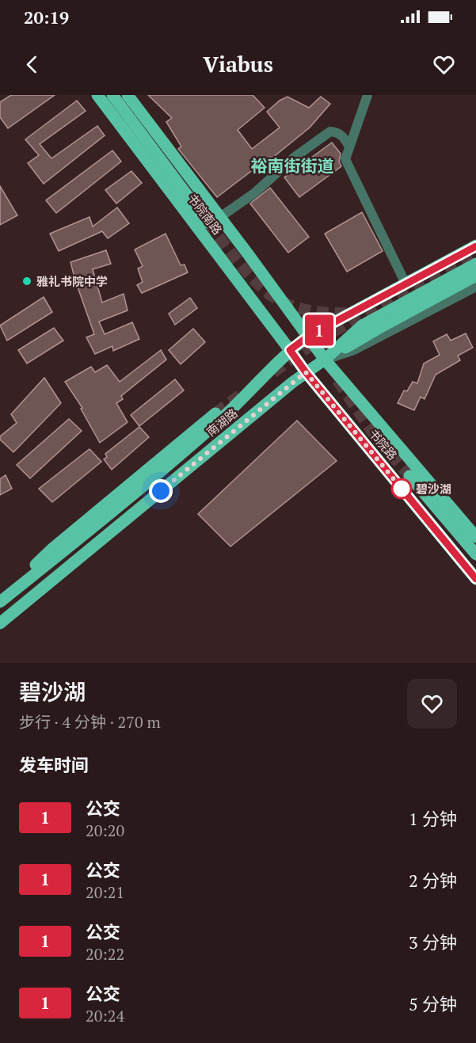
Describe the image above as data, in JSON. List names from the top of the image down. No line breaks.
{"streets":{"main road":["书院南路","南湖路","书院路"]},"crossings":[["书院南路","南湖路"],["书院南路","书院路"],["南湖路","书院路"]],"districts":["裕南街街道"],"places":["雅礼书院中学","碧沙湖"],"lines":["bus line 1"],"page":{"status":"20:19","header":"Viabus","on_map":"1","heading":[["碧沙湖","步行 · 4 分钟 · 270 m"],"发车时间"],"list":[{"mark":"1","name":"公交","note":"20:20","value":"1 分钟"},{"mark":"1","name":"公交","note":"20:21","value":"2 分钟"},{"mark":"1","name":"公交","note":"20:22","value":"3 分钟"},{"mark":"1","name":"公交","note":"20:24","value":"5 分钟"}]}}
